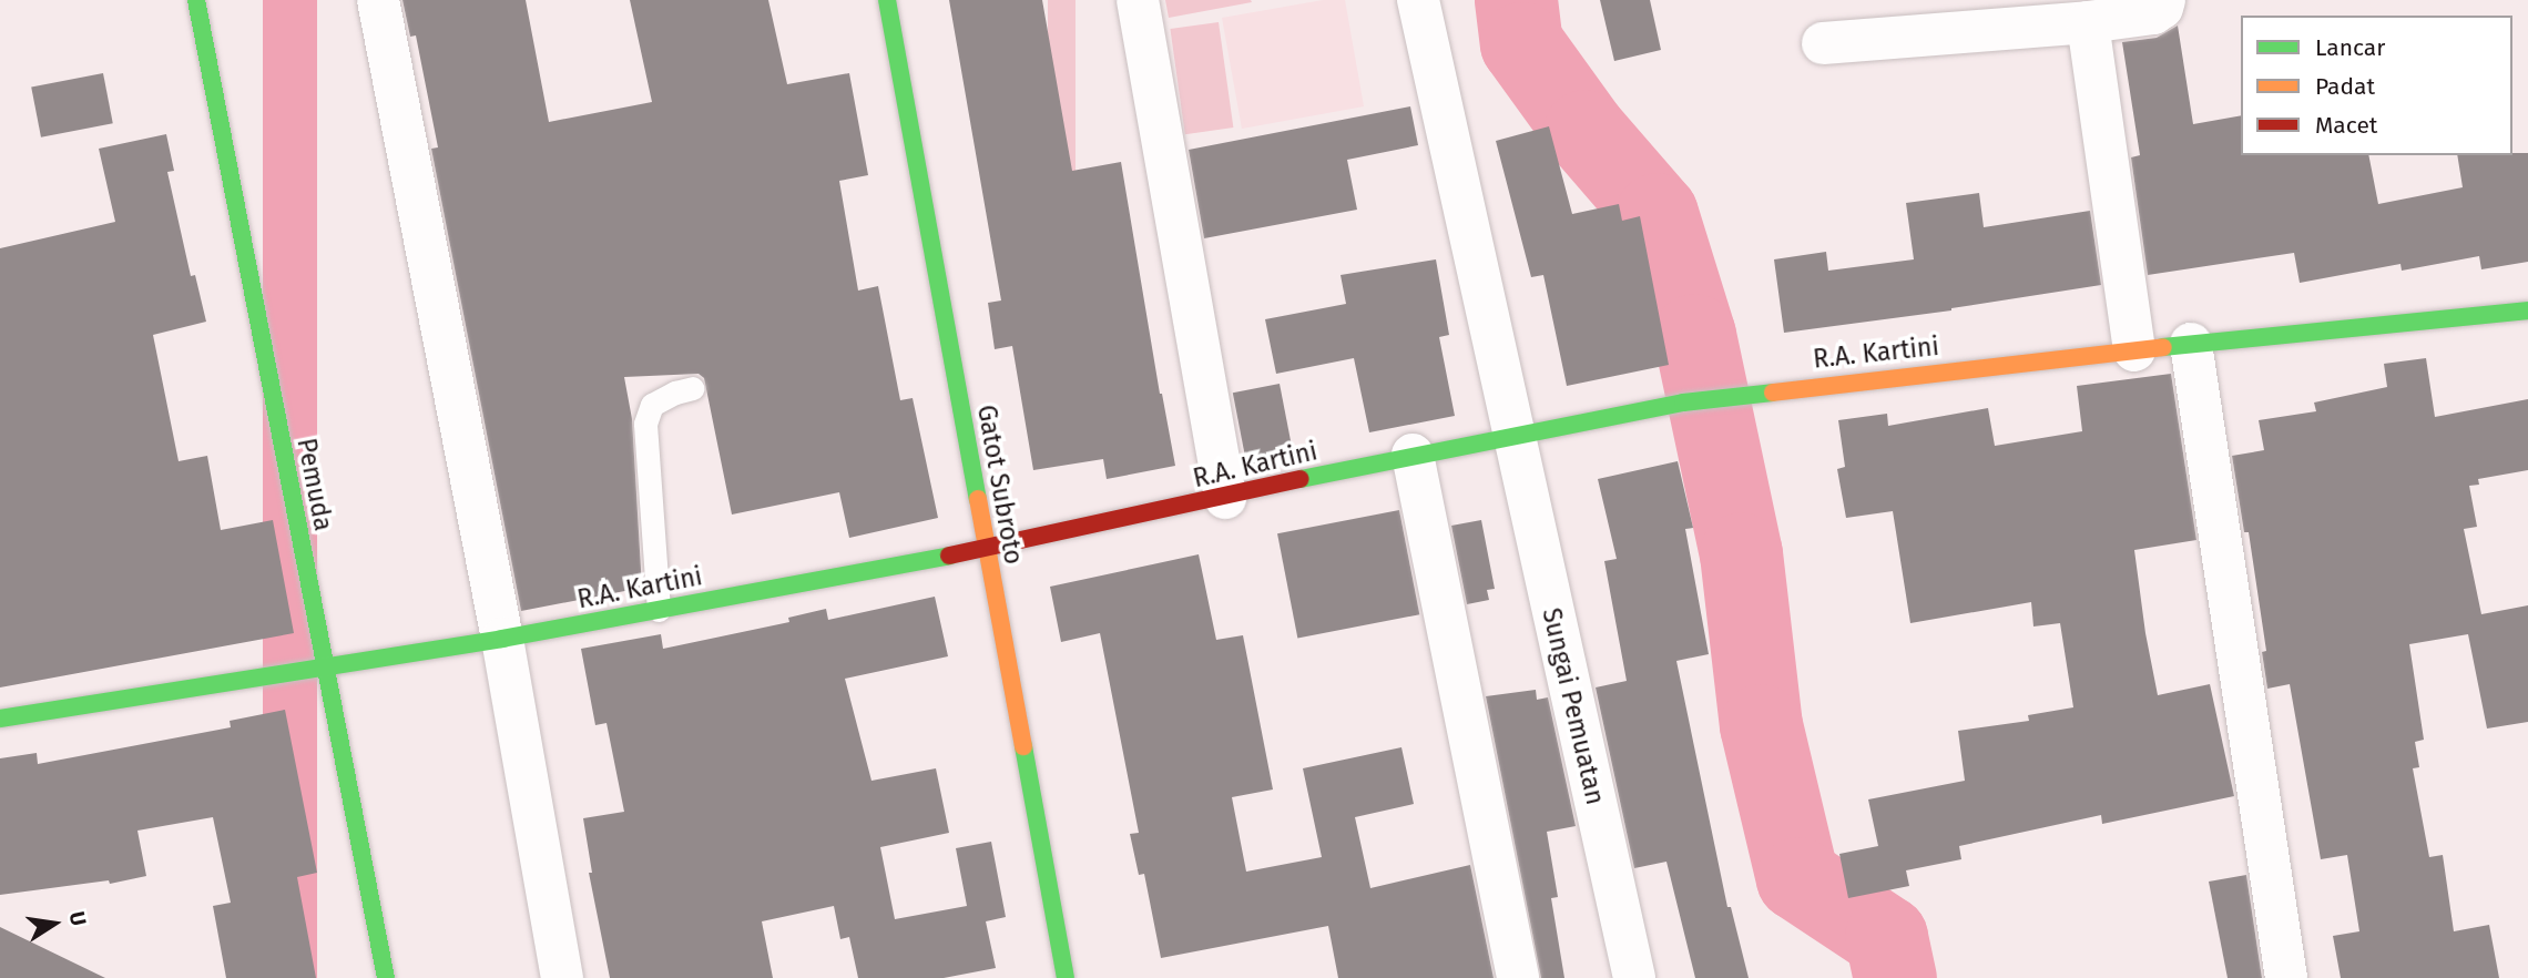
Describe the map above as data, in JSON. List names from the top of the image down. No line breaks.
{"streets":{"street":["R.A. Kartini","Pemuda","Gatot Subroto","Sungai Pemuatan"]},"crossings":[["R.A. Kartini","Pemuda"],["R.A. Kartini","Gatot Subroto"],["R.A. Kartini","Sungai Pemuatan"]],"legend":["Lancar","Padat","Macet"],"north":"right"}
